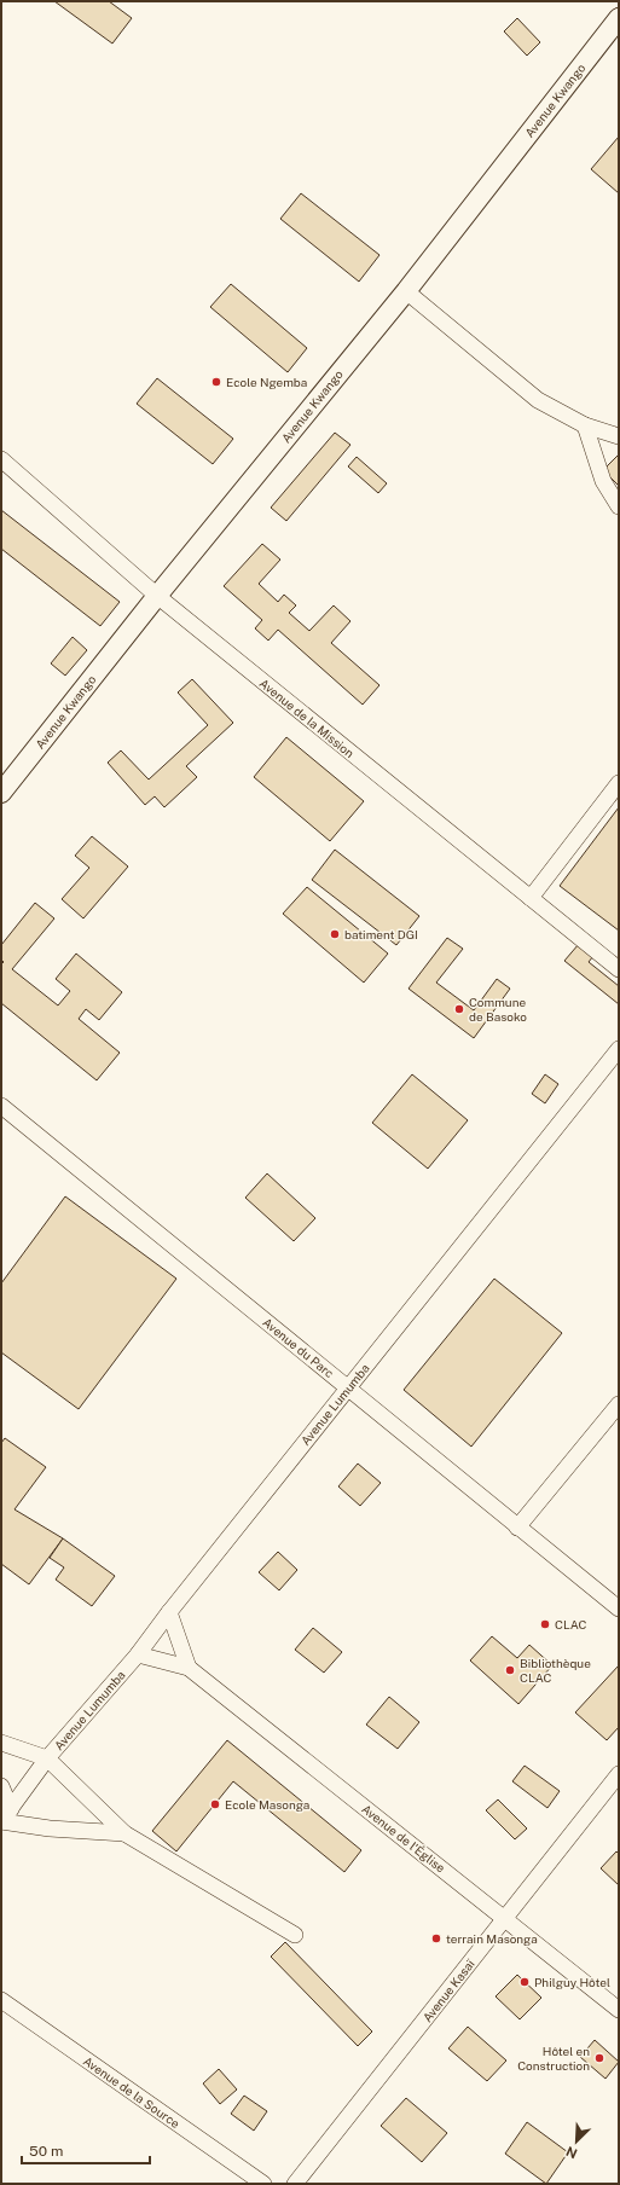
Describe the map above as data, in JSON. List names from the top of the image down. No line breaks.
{"streets":{"street":["Avenue Kwango","Avenue de la Mission","Avenue du Parc","Avenue Lumumba","Avenue de l'Église","Avenue Kasaï","Avenue de la Source"]},"crossings":[["Avenue Kwango","Avenue de la Mission"],["Avenue du Parc","Avenue Lumumba"],["Avenue de l'Église","Avenue Kasaï"]],"places":["Ecole Ngemba","batiment DGI","Commune de Basoko","CLAC","Bibliothèque CLAC","Ecole Masonga","terrain Masonga","Philguy Hôtel","Hôtel en Construction"],"scale_bar":"50 m","north":"bottom left"}
